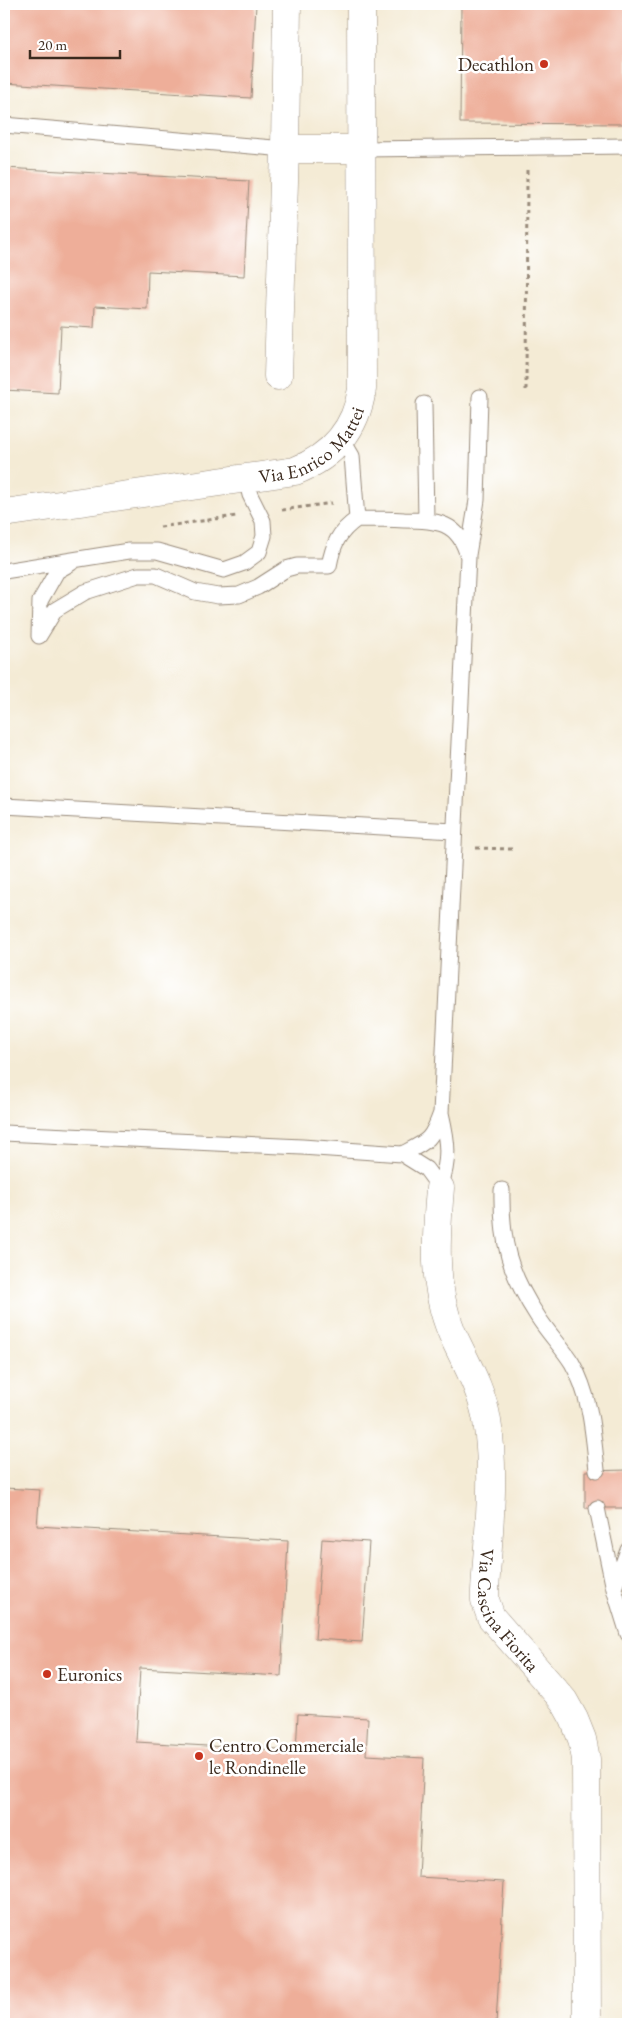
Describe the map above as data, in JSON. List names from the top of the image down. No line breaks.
{"streets":{"street":["Via Enrico Mattei","Via Cascina Fiorita"]},"places":["Decathlon","Euronics","Centro Commerciale le Rondinelle"],"scale_bar":"20 m"}
